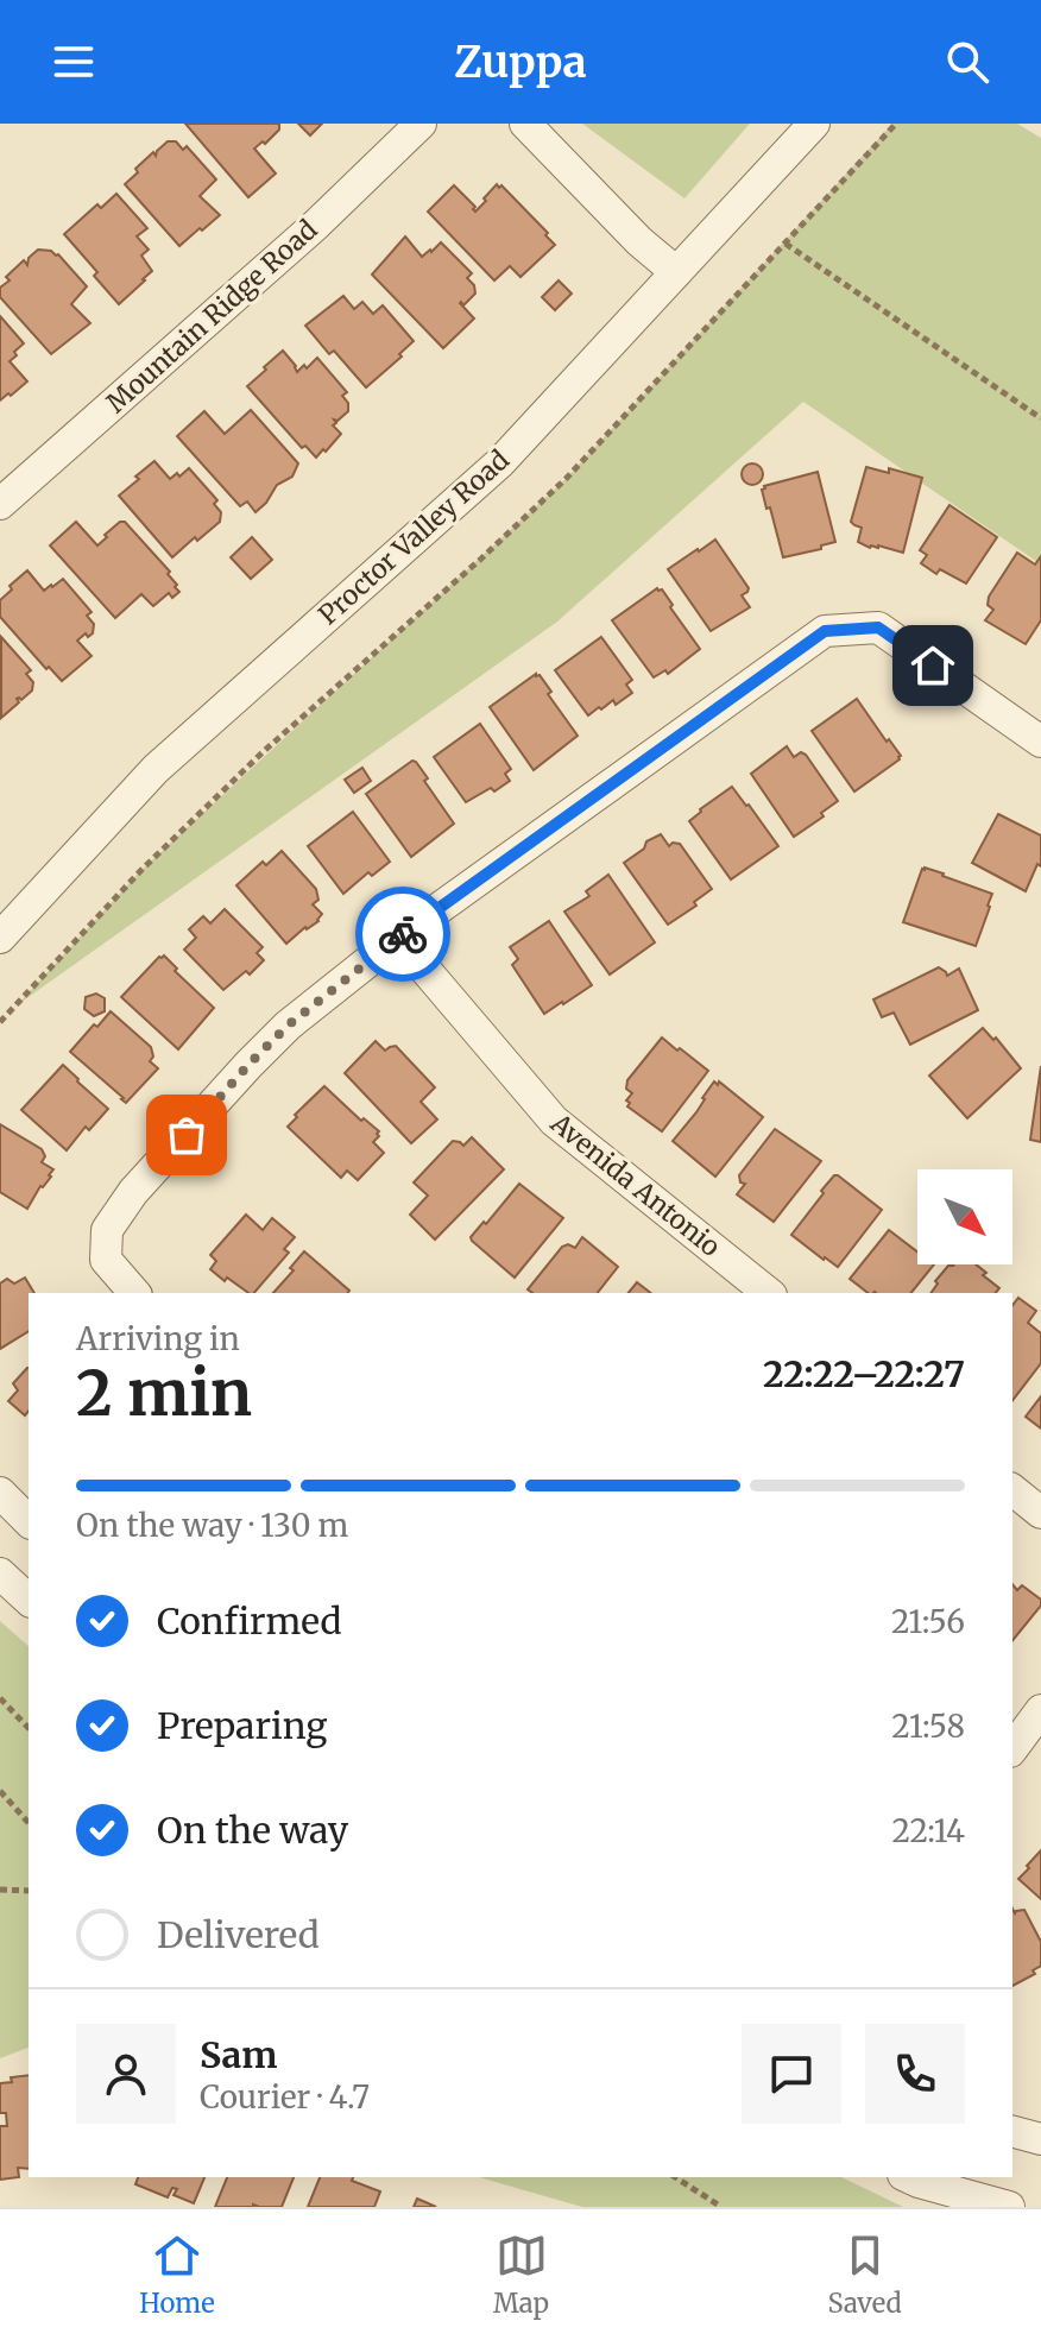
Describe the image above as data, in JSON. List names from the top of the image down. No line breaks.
{"streets":{"street":["Mountain Ridge Road","Proctor Valley Road","Avenida Antonio"]},"north":"bottom right","page":{"header":"Zuppa","heading":["2 min","Arriving in","22:22–22:27"],"panel":["Sam","Courier · 4.7"],"bar":"On the way · 130 m","list":[["Confirmed","21:56"],["Preparing","21:58"],["On the way","22:14"],"Delivered"],"tabs":["Home","Map","Saved"]}}
